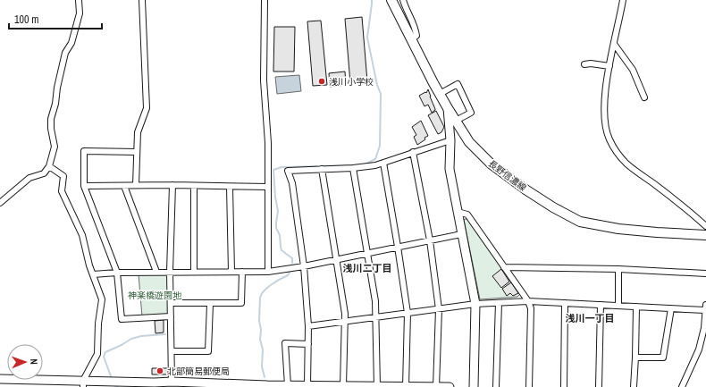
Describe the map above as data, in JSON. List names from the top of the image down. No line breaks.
{"streets":{"main road":["長野信濃線"]},"districts":["浅川二丁目","浅川一丁目"],"parks":["神楽橋遊園地"],"places":["浅川小学校","北部簡易郵便局"],"scale_bar":"100 m","north":"right"}
